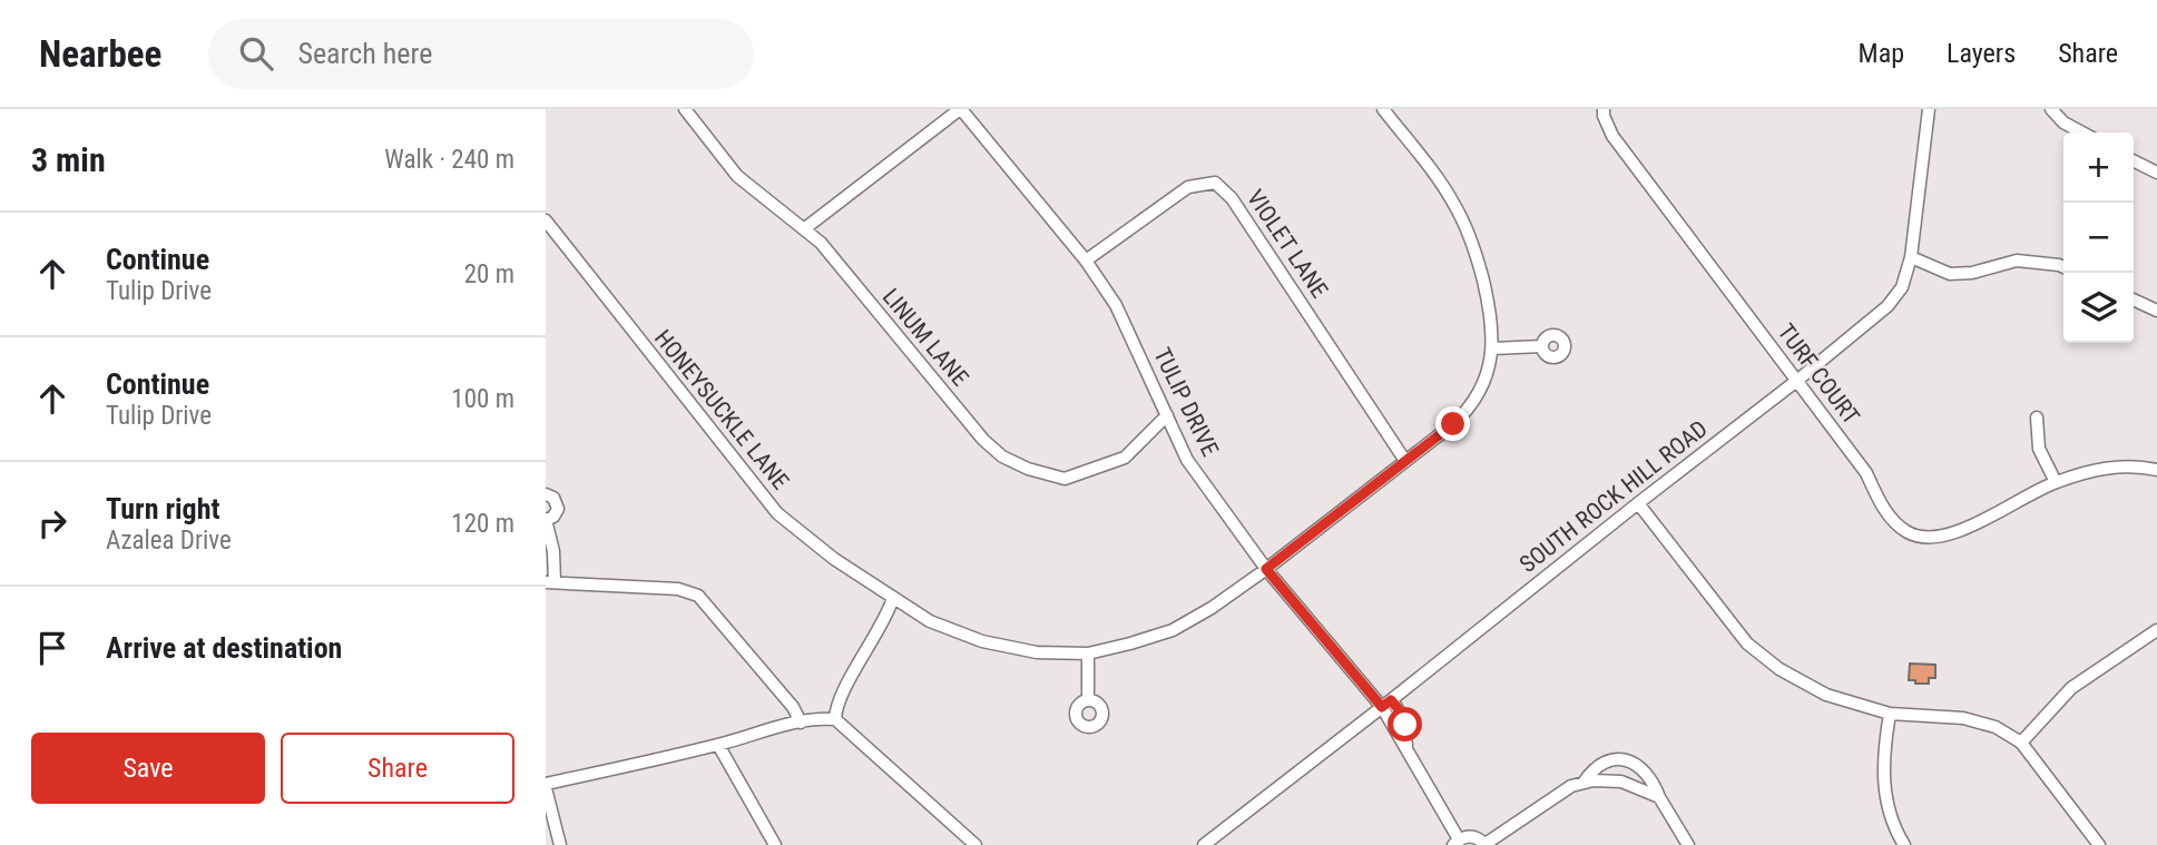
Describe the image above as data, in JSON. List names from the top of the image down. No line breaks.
{"streets":{"street":["VIOLET LANE","LINUM LANE","TURF COURT","TULIP DRIVE","HONEYSUCKLE LANE","SOUTH ROCK HILL ROAD"]},"crossings":[["VIOLET LANE","TULIP DRIVE"],["VIOLET LANE","HONEYSUCKLE LANE"],["LINUM LANE","TULIP DRIVE"],["TURF COURT","SOUTH ROCK HILL ROAD"],["TULIP DRIVE","HONEYSUCKLE LANE"],["TULIP DRIVE","SOUTH ROCK HILL ROAD"]],"page":{"header":"Nearbee","search":"Search here","nav":["Map","Layers","Share"],"heading":["3 min","Walk · 240 m"],"map_buttons":["+","−"],"list":[["Continue","Tulip Drive","20 m"],["Continue","Tulip Drive","100 m"],["Turn right","Azalea Drive","120 m"],"Arrive at destination"],"buttons":["Save","Share"]}}
